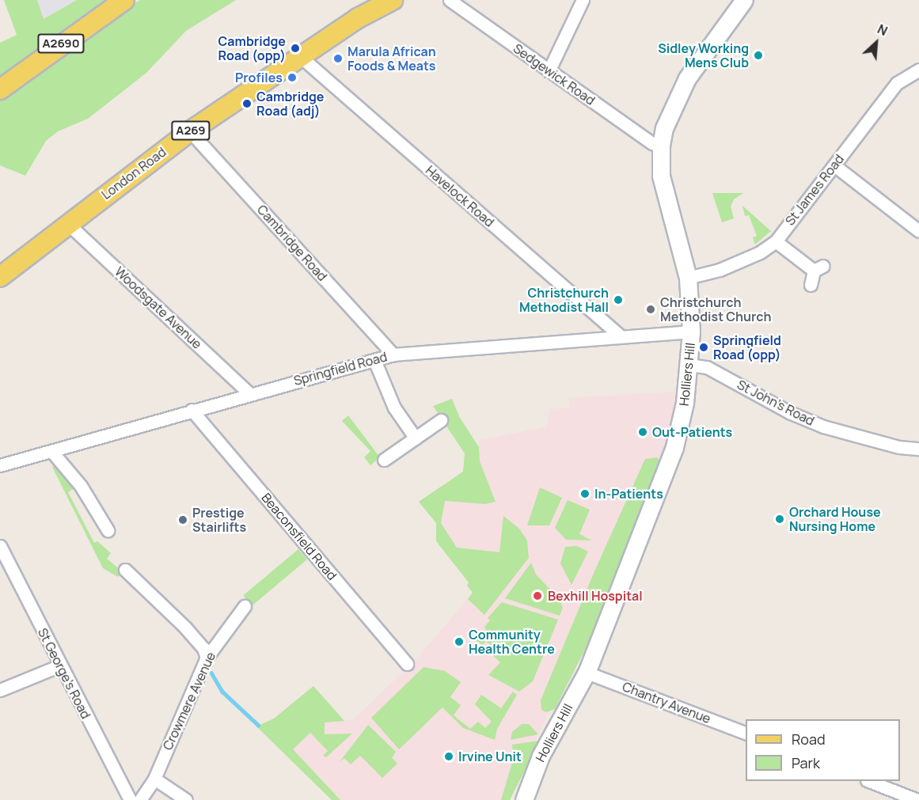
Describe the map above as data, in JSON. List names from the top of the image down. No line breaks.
{"streets":{"main road":["A2690","A269","London Road","Holliers Hill"],"street":["Sedgewick Road","St James Road","Havelock Road","Cambridge Road","Woodsgate Avenue","Springfield Road","St John's Road","Beaconsfield Road","St George's Road","Crowmere Avenue","Chantry Avenue"]},"crossings":[["Sedgewick Road","Holliers Hill"],["London Road","Havelock Road"],["London Road","Cambridge Road"],["London Road","Woodsgate Avenue"],["St James Road","Holliers Hill"],["Havelock Road","Springfield Road"],["Cambridge Road","Springfield Road"],["Woodsgate Avenue","Springfield Road"],["Springfield Road","Holliers Hill"],["Springfield Road","Beaconsfield Road"],["Holliers Hill","St John's Road"],["Holliers Hill","Chantry Avenue"],["St George's Road","Crowmere Avenue"]],"places":["Cambridge Road (opp)","Sidley Working Mens Club","Marula African Foods & Meats","Profiles","Cambridge Road (adj)","Christchurch Methodist Hall","Christchurch Methodist Church","Springfield Road (opp)","Out-Patients","In-Patients","Orchard House Nursing Home","Prestige Stairlifts","Bexhill Hospital","Community Health Centre","Irvine Unit"],"legend":["Road","Park"],"north":"top right"}
